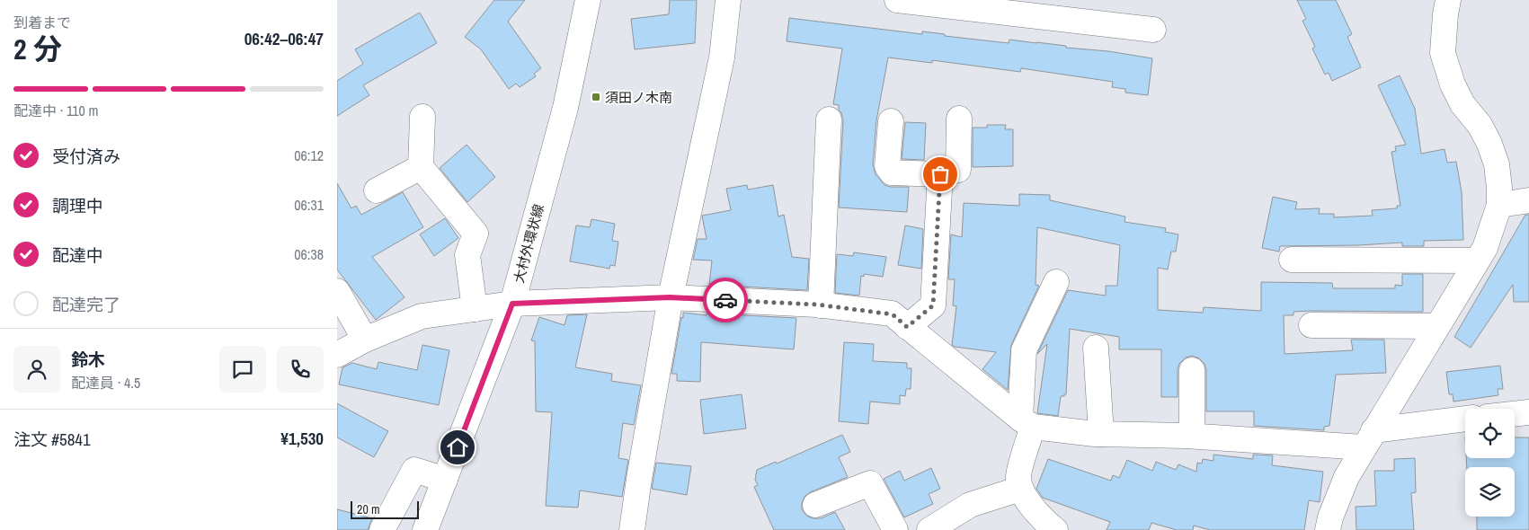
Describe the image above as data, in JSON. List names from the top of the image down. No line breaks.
{"streets":{"street":["大村外環状線"]},"places":{"transit":["須田ノ木南"]},"scale_bar":"20 m","page":{"heading":["2 分","到着まで","06:42–06:47"],"panel":["鈴木","配達員 · 4.5","注文 #5841","¥1,530"],"bar":"配達中 · 110 m","list":[["受付済み","06:12"],["調理中","06:31"],["配達中","06:38"],"配達完了"],"scale":"20 m"}}
